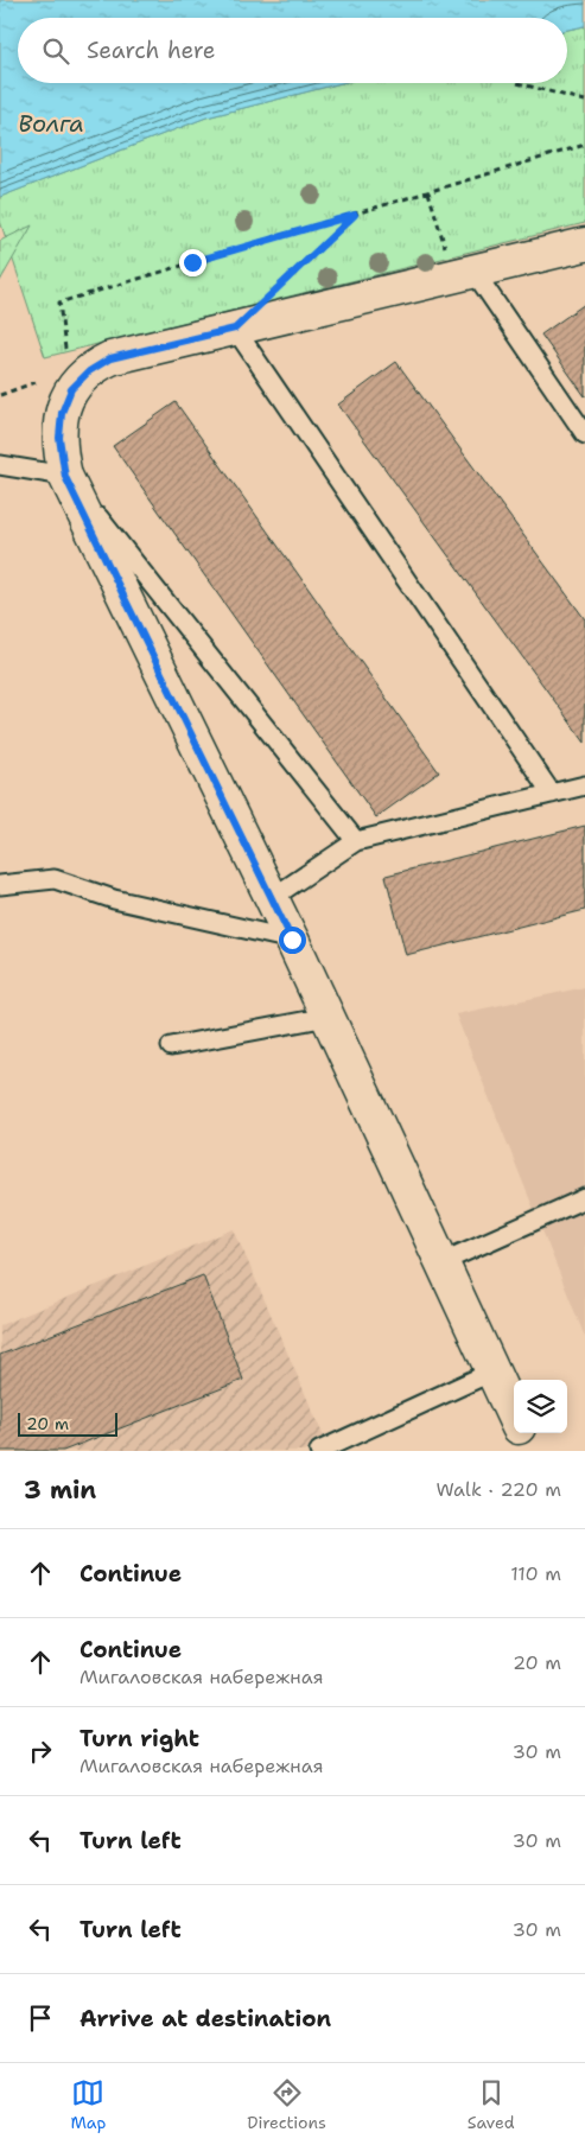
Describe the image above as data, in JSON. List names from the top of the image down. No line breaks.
{"water":["Волга"],"scale_bar":"20 m","page":{"search":"Search here","scale":"20 m","heading":["3 min","Walk · 220 m"],"list":[["Continue","110 m"],["Continue","Мигаловская набережная","20 m"],["Turn right","Мигаловская набережная","30 m"],["Turn left","30 m"],["Turn left","30 m"],"Arrive at destination"],"nav":["Map","Directions","Saved"]}}
